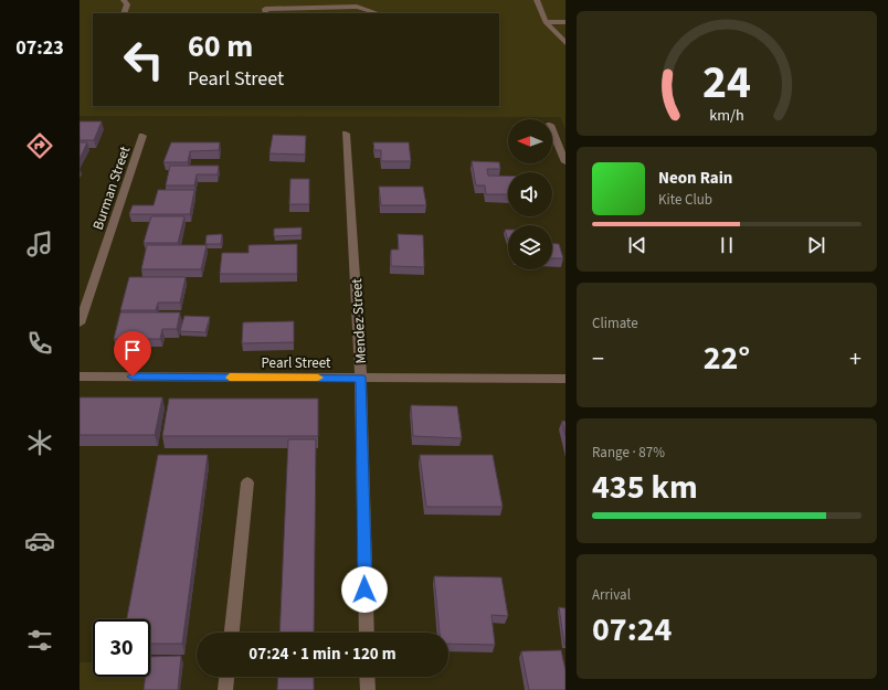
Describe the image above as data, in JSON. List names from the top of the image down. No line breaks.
{"streets":{"street":["Burman Street","Mendez Street","Pearl Street"]},"crossings":[["Mendez Street","Pearl Street"]],"north":"left","page":{"tabs":"07:23","turn":["60 m","Pearl Street"],"song":["Neon Rain","Kite Club"],"tile":["Climate",["Range · 87%","435 km"],["Arrival","07:24"]],"heat":["−","22°","+"],"limit":"30","trip":"07:24 · 1 min · 120 m","gauge":["24","km/h"]}}
